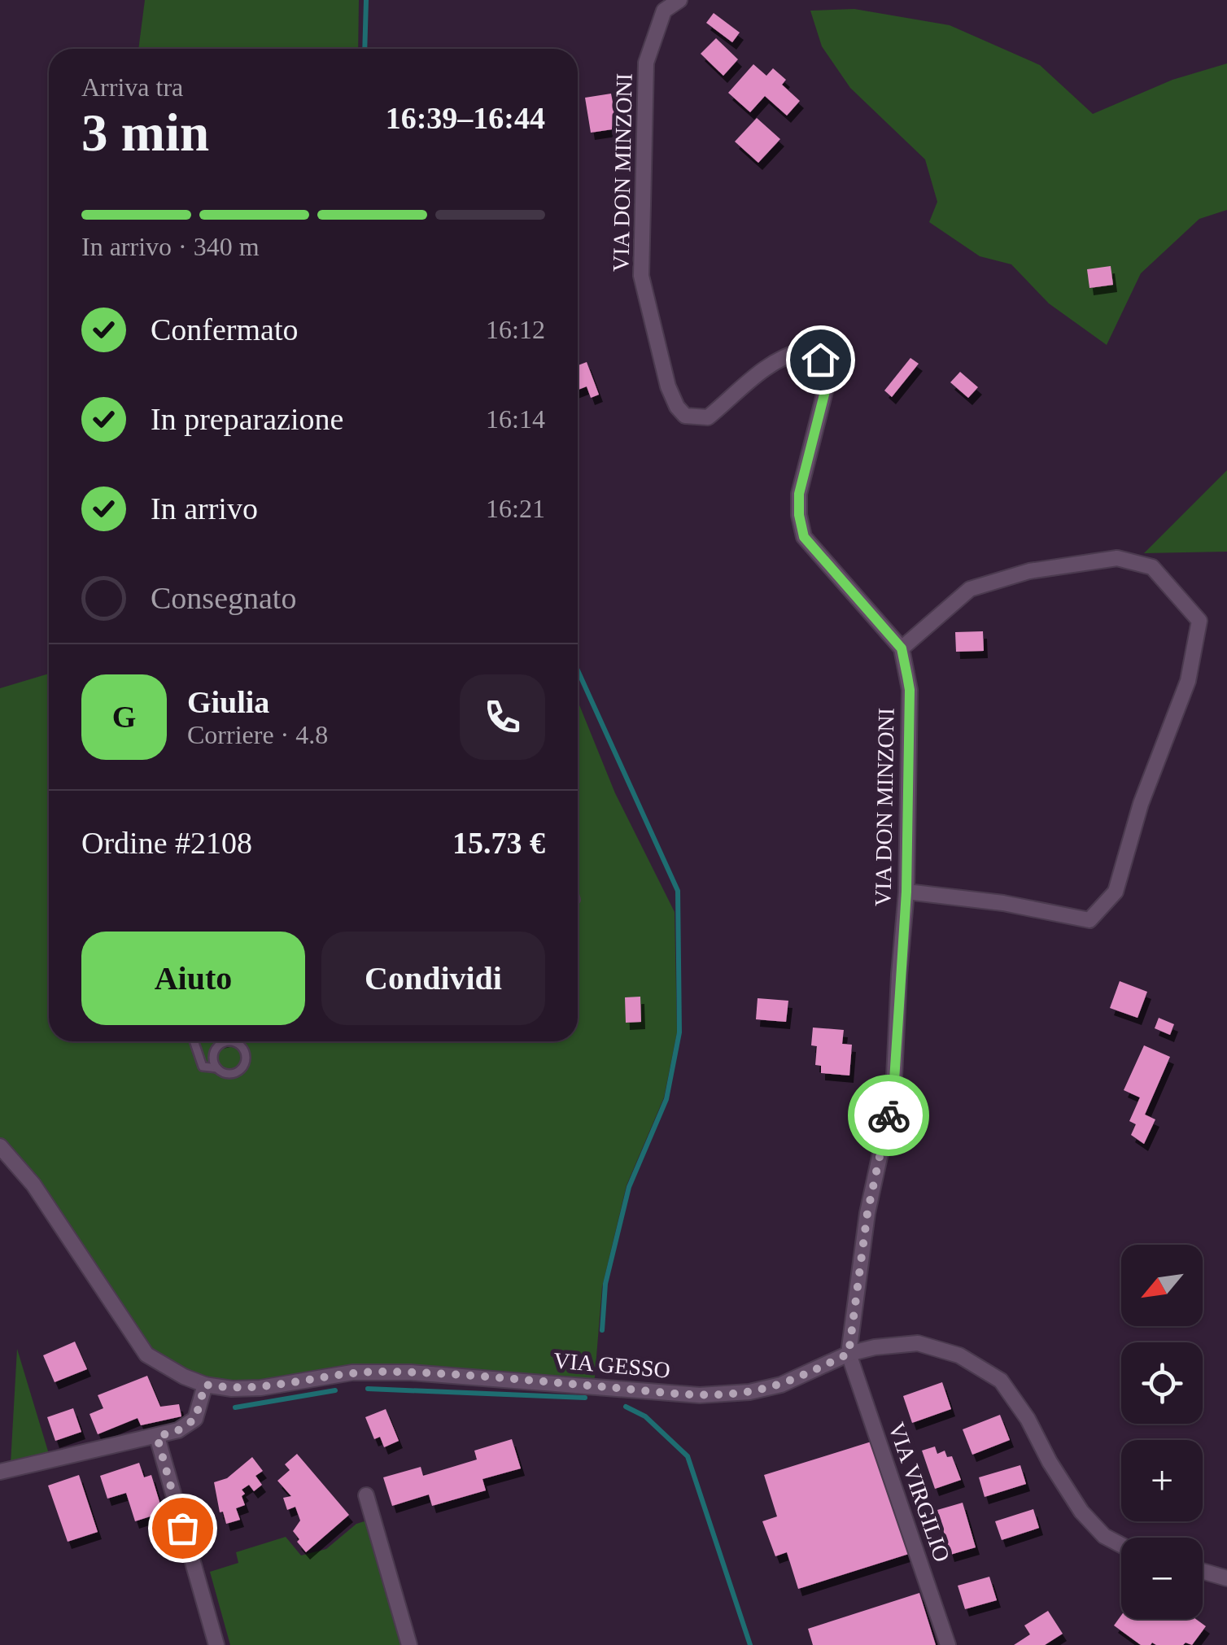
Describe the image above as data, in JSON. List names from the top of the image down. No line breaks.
{"streets":{"street":["VIA DON MINZONI","VIA GESSO","VIA VIRGILIO"]},"crossings":[["VIA DON MINZONI","VIA GESSO"],["VIA DON MINZONI","VIA VIRGILIO"],["VIA GESSO","VIA VIRGILIO"]],"north":"bottom left","page":{"heading":["3 min","Arriva tra","16:39–16:44"],"panel":["Giulia","Corriere · 4.8","Ordine #2108","15.73 €"],"bar":"In arrivo · 340 m","list":[["Confermato","16:12"],["In preparazione","16:14"],["In arrivo","16:21"],"Consegnato"],"round":"G","buttons":["Aiuto","Condividi"],"map_buttons":["+","−"]}}
